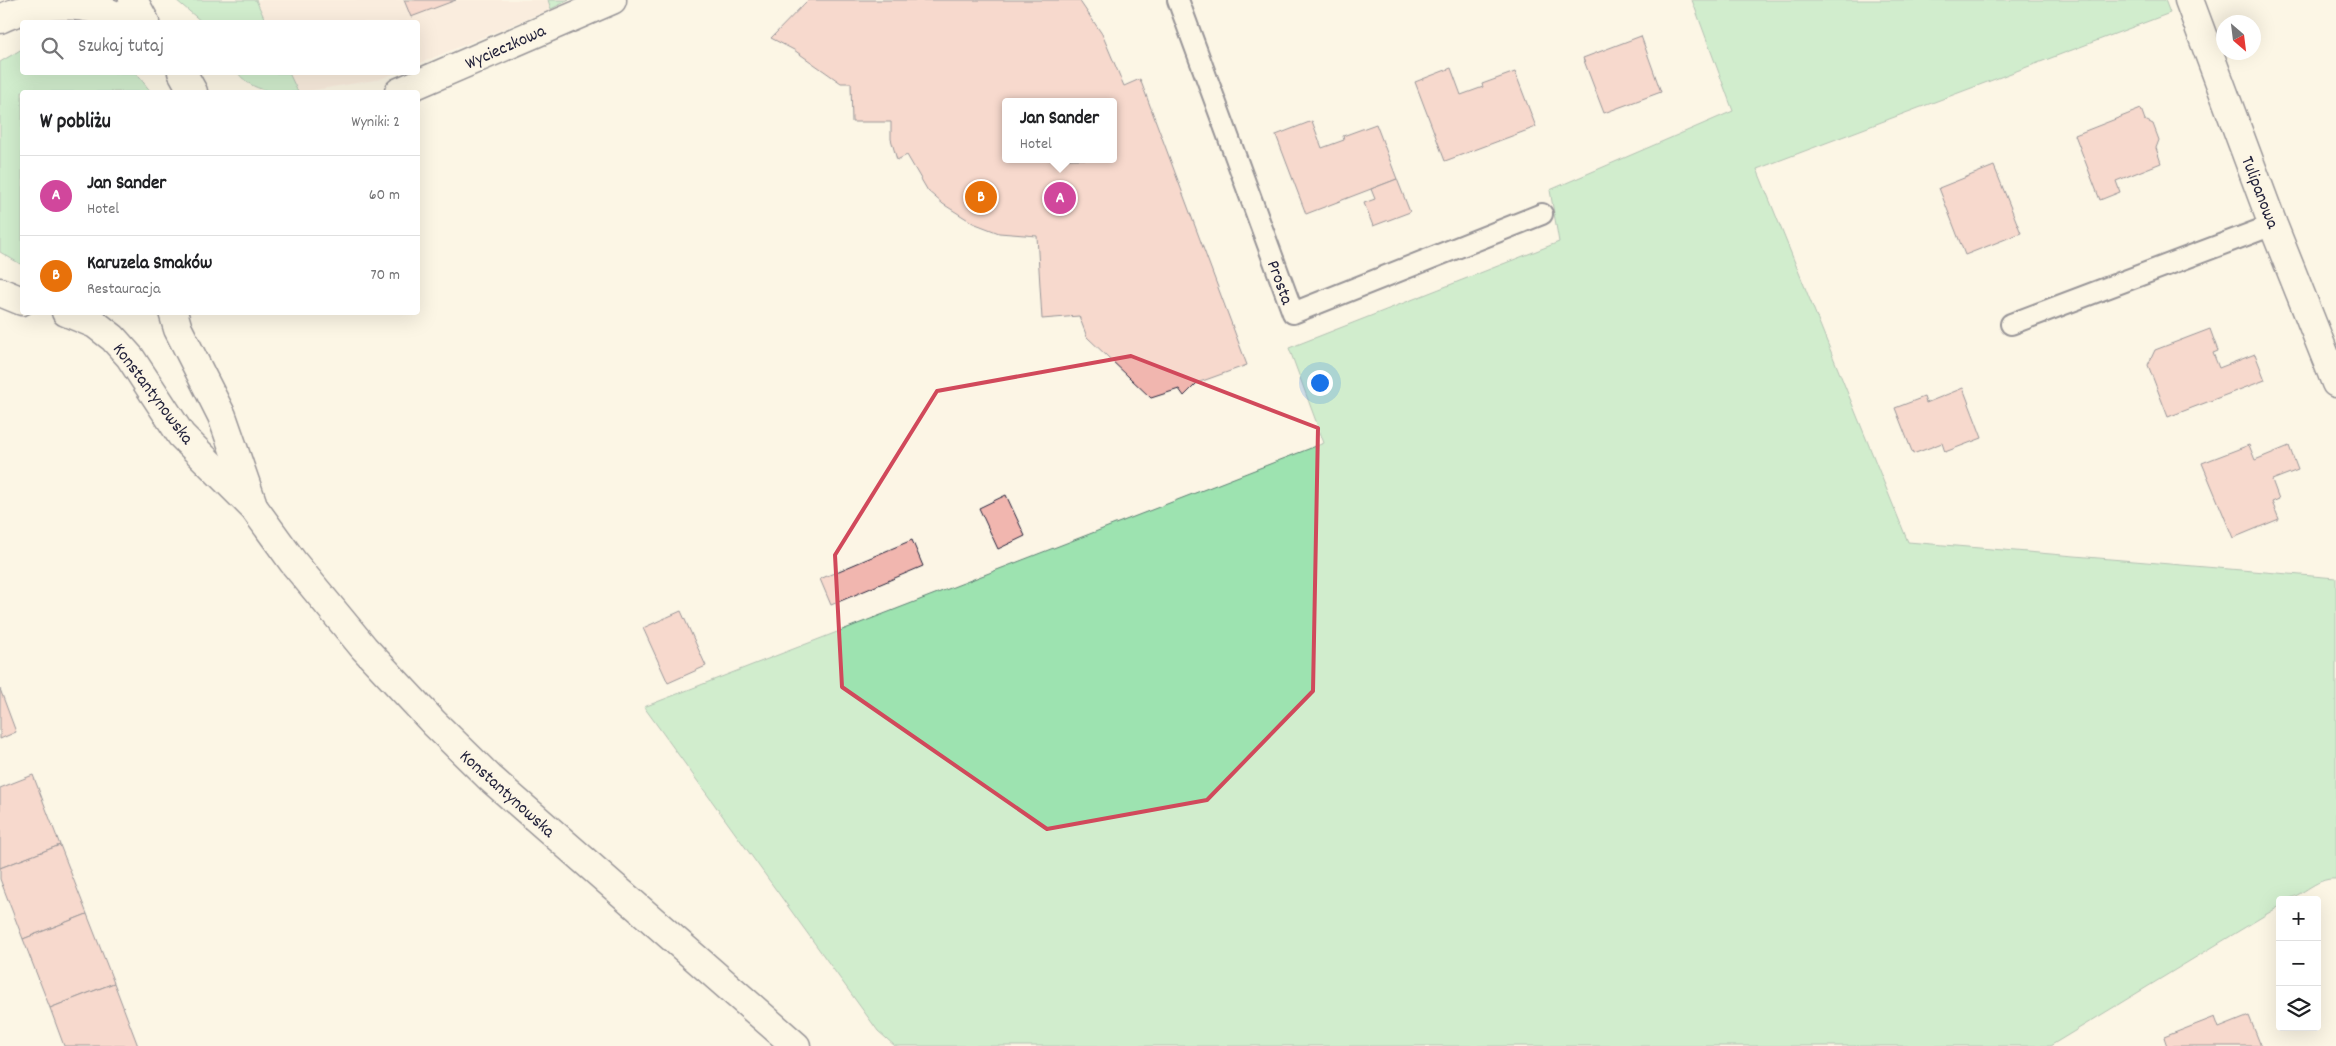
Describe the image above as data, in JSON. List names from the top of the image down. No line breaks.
{"streets":{"main road":["Wycieczkowa","Tulipanowa","Konstantynowska"],"lane":["Prosta"]},"north":"bottom right","page":{"search":"Szukaj tutaj","heading":["W pobliżu","Wyniki: 2"],"popup":["Jan Sander","Hotel"],"list":[{"mark":"A","name":"Jan Sander","note":"Hotel","value":"60 m"},{"mark":"B","name":"Karuzela Smaków","note":"Restauracja","value":"70 m"}],"pins":["B","A"],"map_buttons":["+","−"]}}
